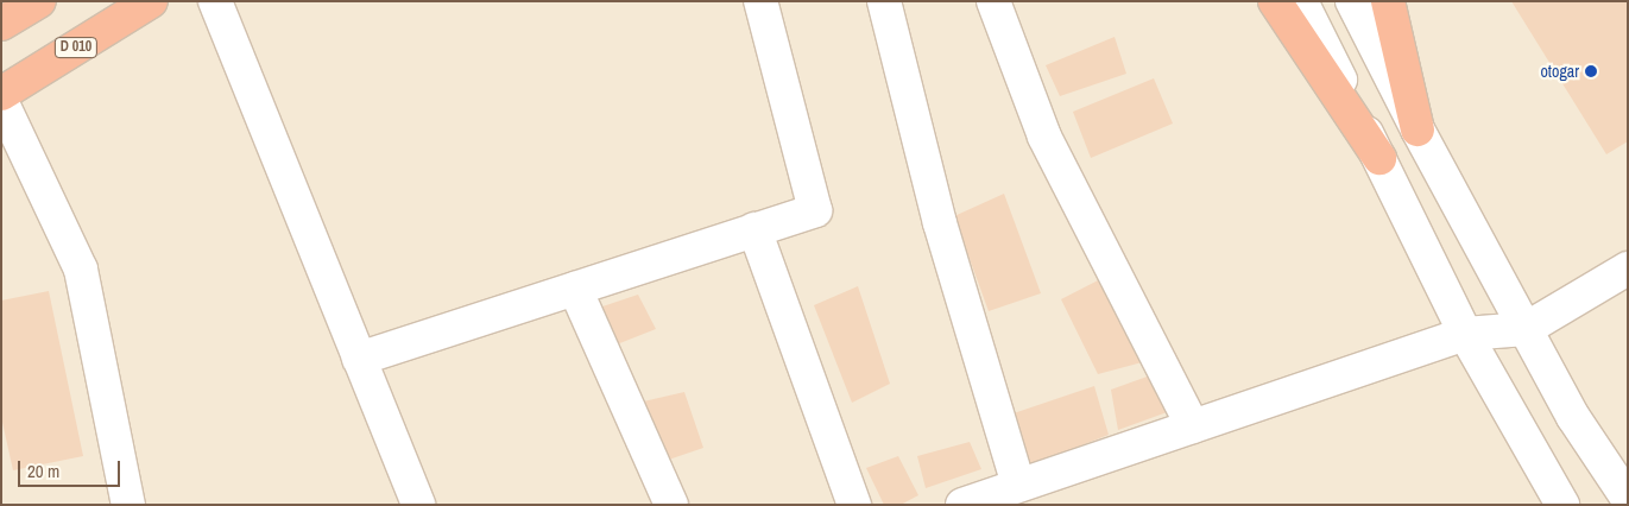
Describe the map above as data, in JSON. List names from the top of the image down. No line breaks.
{"streets":{"highway":["D 010"]},"places":["otogar"],"scale_bar":"20 m"}
